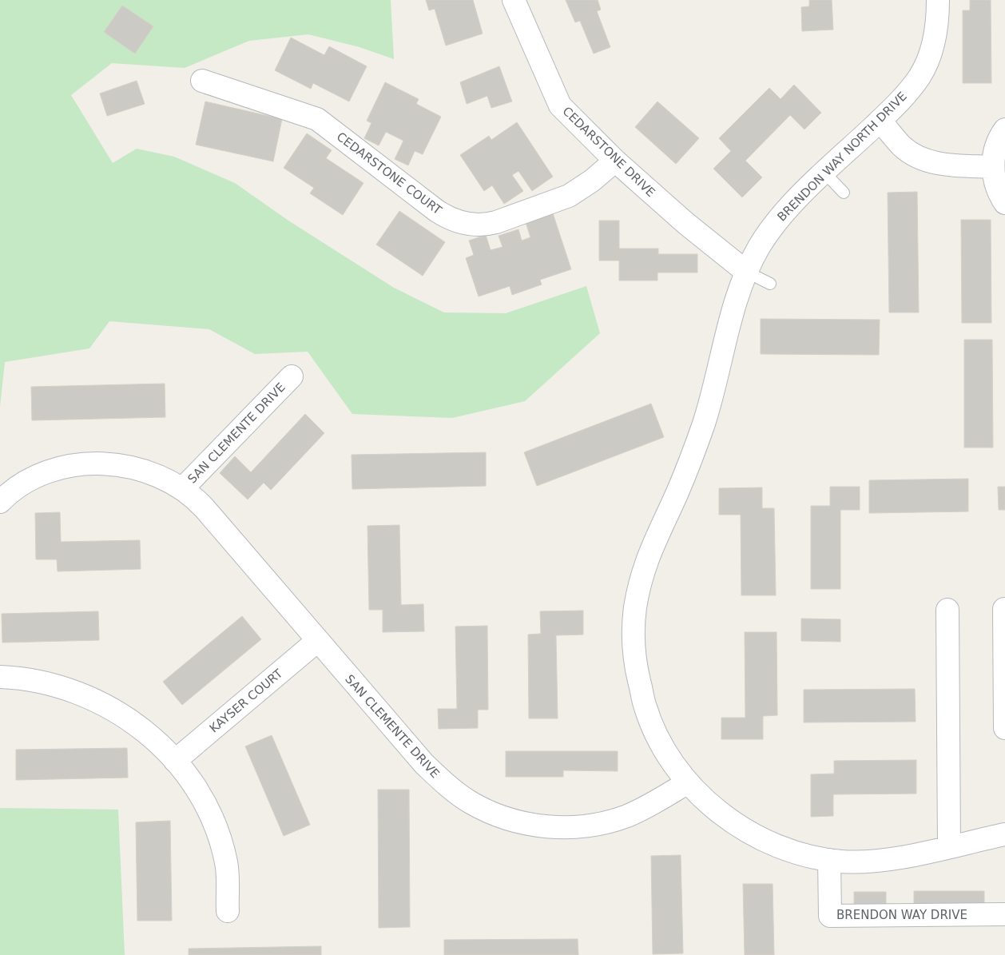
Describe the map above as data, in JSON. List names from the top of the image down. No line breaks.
{"streets":{"street":["CEDARSTONE DRIVE","BRENDON WAY NORTH DRIVE","CEDARSTONE COURT","SAN CLEMENTE DRIVE","KAYSER COURT","BRENDON WAY DRIVE"]},"crossings":[["CEDARSTONE DRIVE","BRENDON WAY NORTH DRIVE"],["CEDARSTONE DRIVE","CEDARSTONE COURT"],["BRENDON WAY NORTH DRIVE","SAN CLEMENTE DRIVE"],["BRENDON WAY NORTH DRIVE","BRENDON WAY DRIVE"],["SAN CLEMENTE DRIVE","KAYSER COURT"]]}
